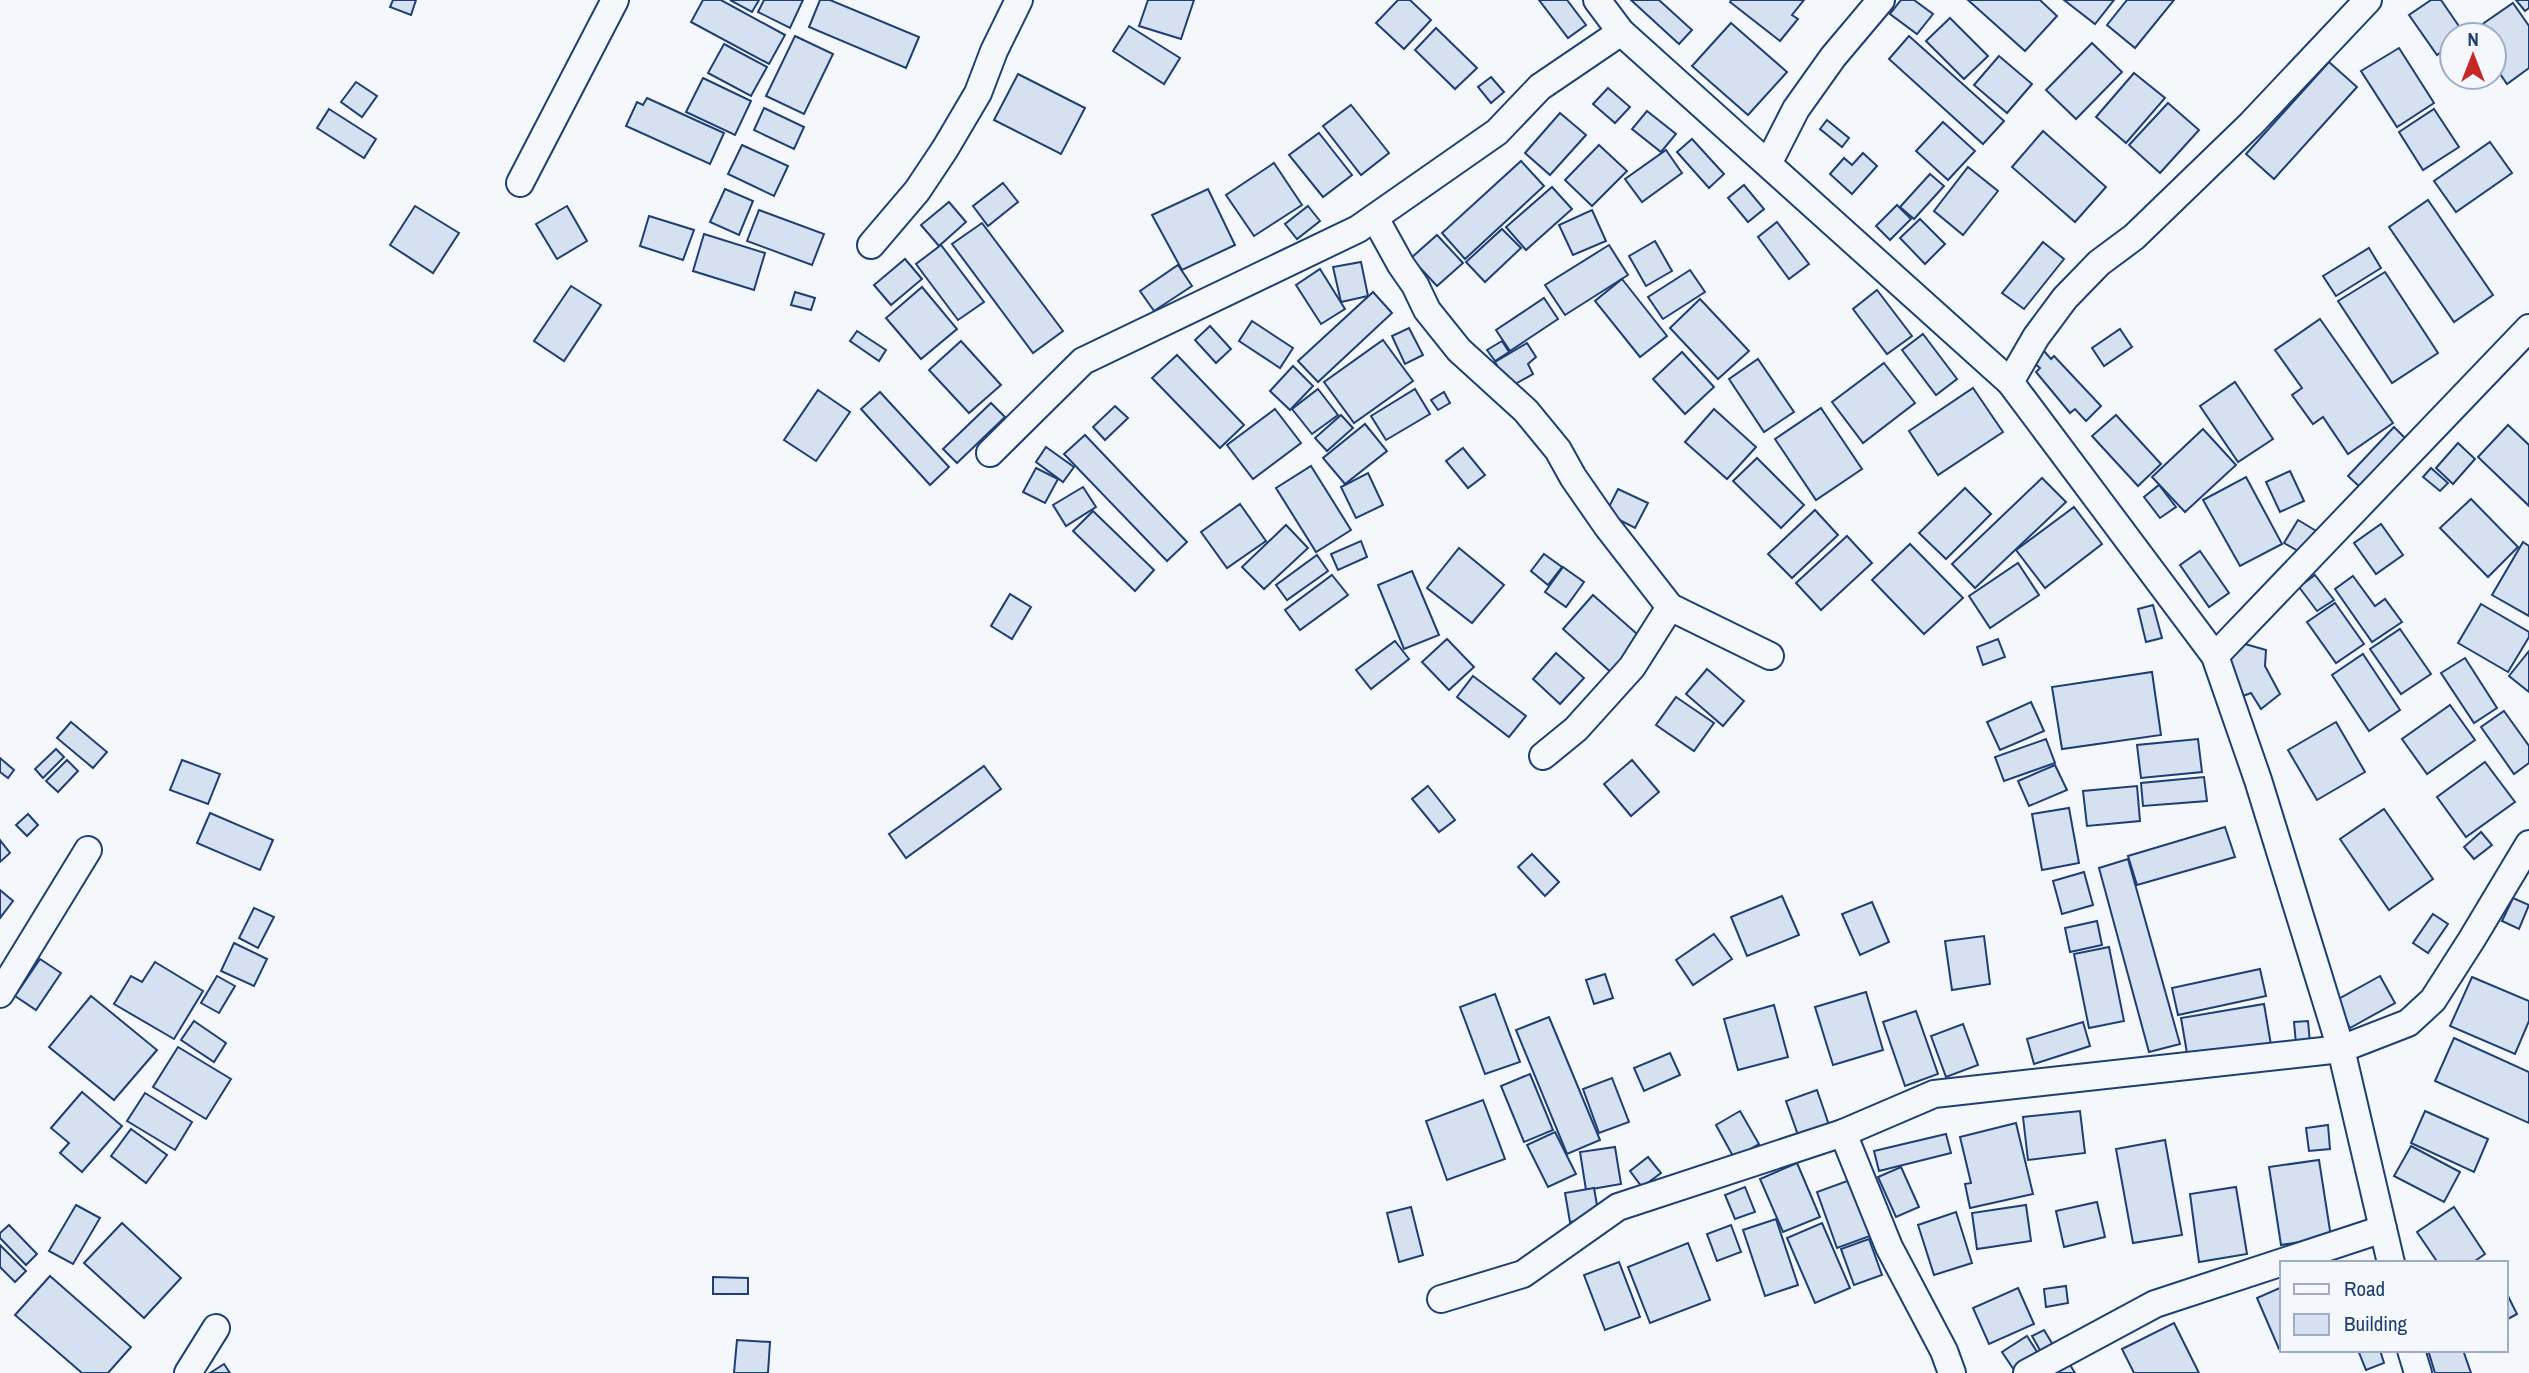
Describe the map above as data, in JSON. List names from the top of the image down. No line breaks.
{"legend":["Road","Building"],"north":"top"}
